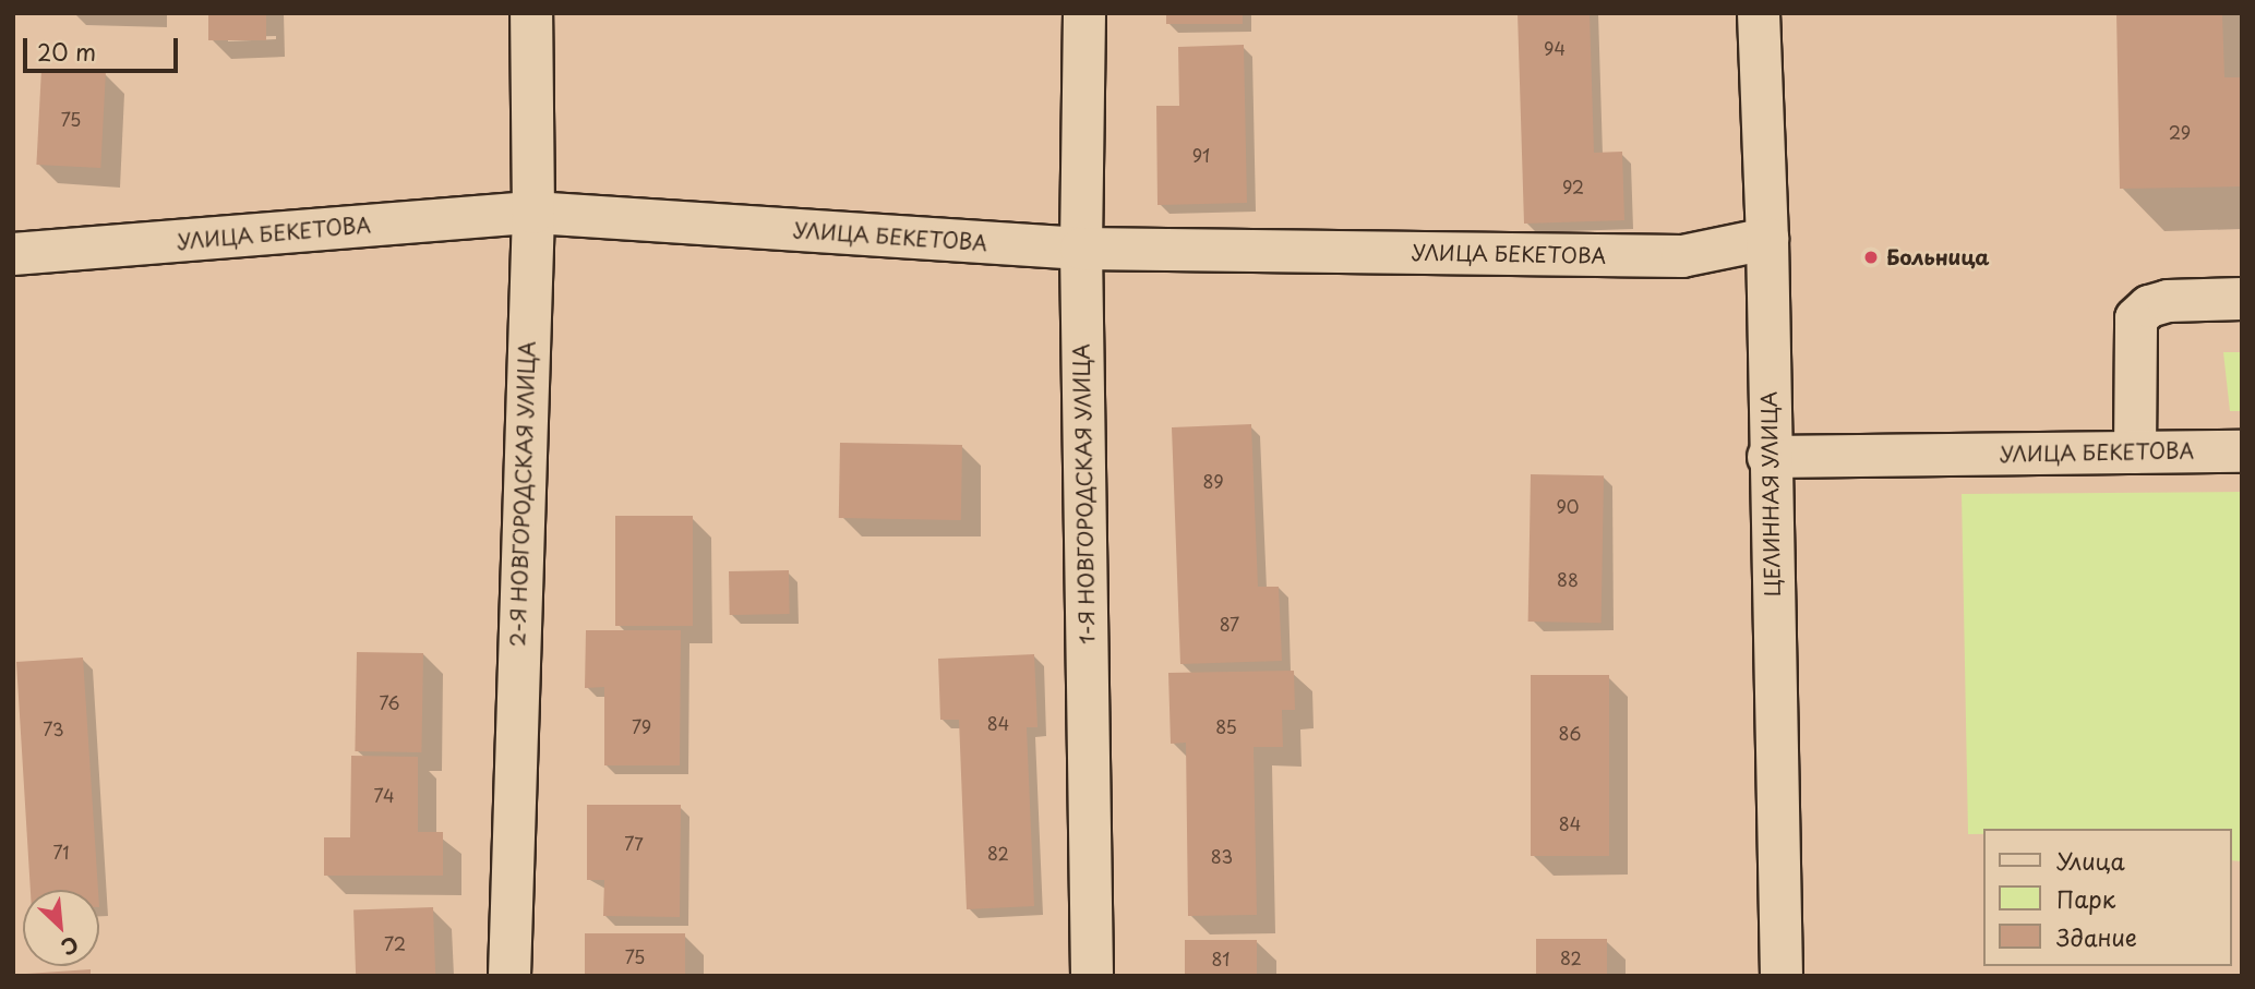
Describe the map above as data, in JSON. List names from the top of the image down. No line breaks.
{"streets":{"street":["УЛИЦА БЕКЕТОВА","2-Я НОВГОРОДСКАЯ УЛИЦА","1-Я НОВГОРОДСКАЯ УЛИЦА","ЦЕЛИННАЯ УЛИЦА"]},"crossings":[["УЛИЦА БЕКЕТОВА","2-Я НОВГОРОДСКАЯ УЛИЦА"],["УЛИЦА БЕКЕТОВА","1-Я НОВГОРОДСКАЯ УЛИЦА"],["УЛИЦА БЕКЕТОВА","ЦЕЛИННАЯ УЛИЦА"]],"places":["Больница"],"house_numbers":["94","75","29","91","92","89","90","88","87","76","84","79","85","73","86","74","84","77","71","82","83","72","75","82","81"],"legend":["Улица","Парк","Здание"],"scale_bar":"20 m","north":"bottom right"}
